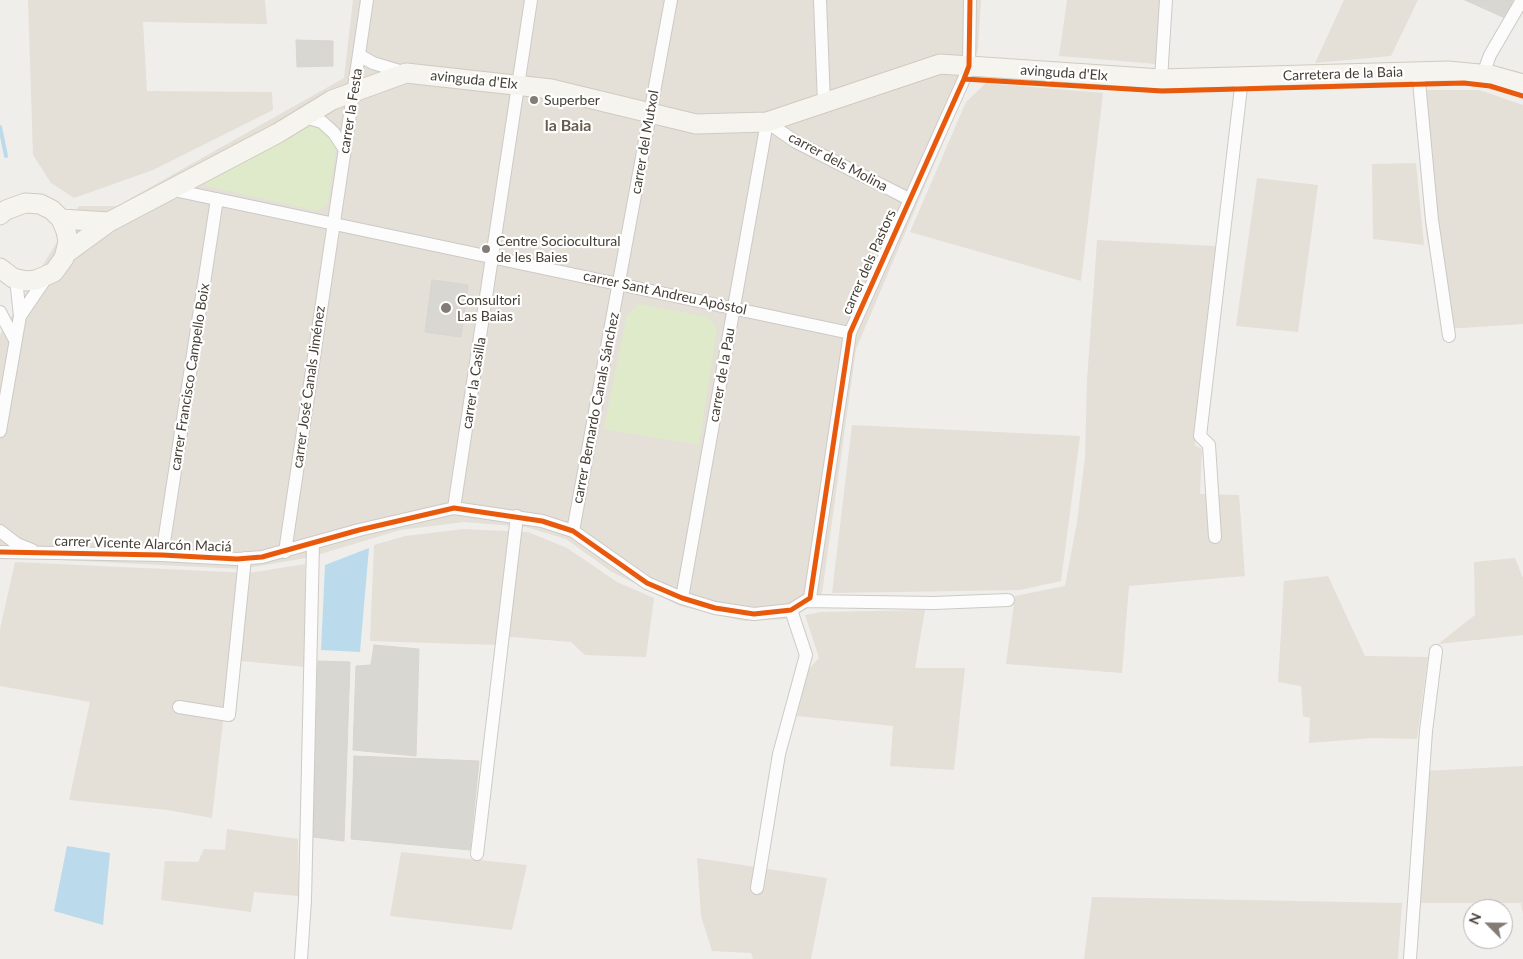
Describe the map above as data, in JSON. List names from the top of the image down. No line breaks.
{"streets":{"main road":["avinguda d'Elx","Carretera de la Baia"],"street":["carrer la Festa","carrer del Mutxol","carrer dels Molina","carrer dels Pastors","carrer Sant Andreu Apòstol","carrer de la Pau","carrer Francisco Campello Boix","carrer la Casilla","carrer José Canals Jiménez","carrer Bernardo Canals Sánchez","carrer Vicente Alarcón Maciá"]},"crossings":[["avinguda d'Elx","Carretera de la Baia"],["avinguda d'Elx","carrer la Festa"],["avinguda d'Elx","carrer del Mutxol"],["avinguda d'Elx","carrer dels Molina"],["avinguda d'Elx","carrer dels Pastors"],["avinguda d'Elx","carrer Sant Andreu Apòstol"],["avinguda d'Elx","carrer de la Pau"],["avinguda d'Elx","carrer la Casilla"],["carrer la Festa","carrer Sant Andreu Apòstol"],["carrer la Festa","carrer José Canals Jiménez"],["carrer del Mutxol","carrer Sant Andreu Apòstol"],["carrer del Mutxol","carrer Bernardo Canals Sánchez"],["carrer dels Molina","carrer dels Pastors"],["carrer dels Molina","carrer de la Pau"],["carrer dels Pastors","carrer Sant Andreu Apòstol"],["carrer Sant Andreu Apòstol","carrer de la Pau"],["carrer Sant Andreu Apòstol","carrer Francisco Campello Boix"],["carrer Sant Andreu Apòstol","carrer la Casilla"],["carrer Sant Andreu Apòstol","carrer José Canals Jiménez"],["carrer Sant Andreu Apòstol","carrer Bernardo Canals Sánchez"],["carrer Francisco Campello Boix","carrer Vicente Alarcón Maciá"],["carrer la Casilla","carrer Vicente Alarcón Maciá"],["carrer José Canals Jiménez","carrer Vicente Alarcón Maciá"]],"districts":["la Baia"],"places":["Superber","Centre Sociocultural de les Baies","Consultori Las Baias"],"north":"top left"}
